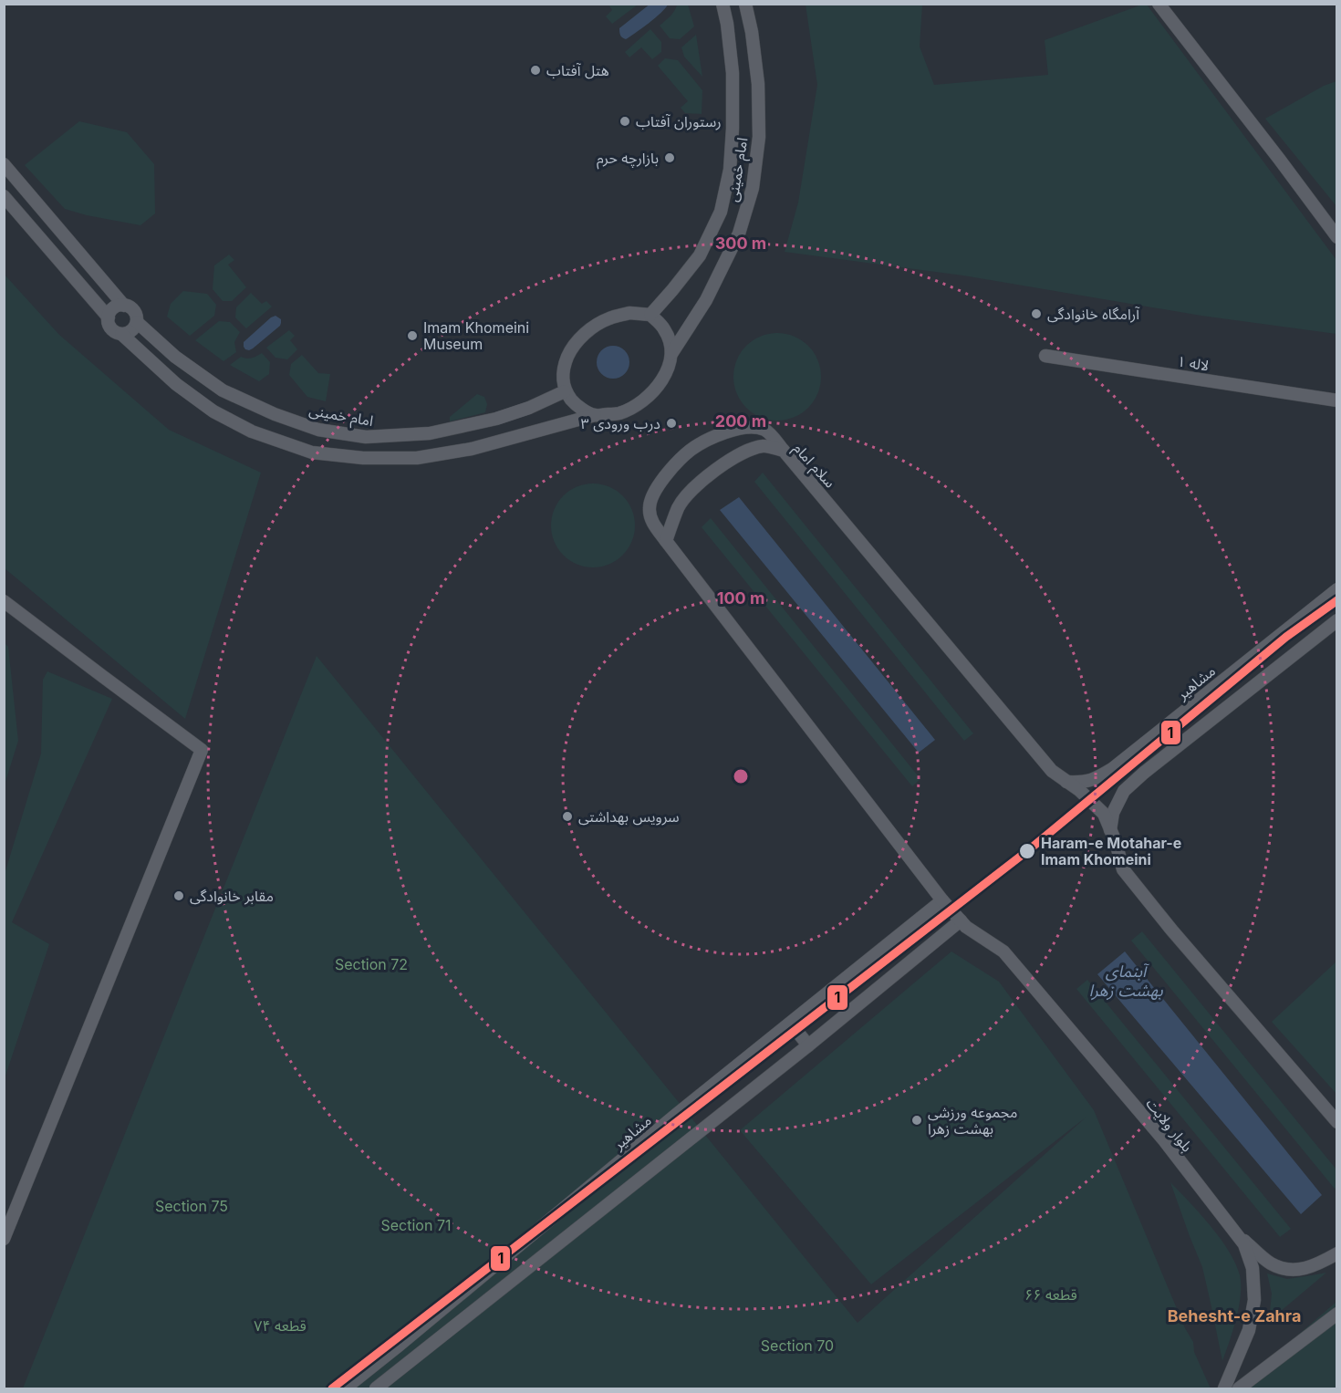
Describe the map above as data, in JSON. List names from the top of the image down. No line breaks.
{"streets":{"street":["امام خمینی","لاله ۱","سلام امام","مشاهیر","بلوار ولایت"]},"crossings":[["سلام امام","مشاهیر"]],"districts":["Behesht-e Zahra"],"water":["آبنمای بهشت زهرا"],"parks":["Section 72","Section 75","Section 71","قطعه ۶۶","قطعه ۷۴","Section 70"],"places":["هتل آفتاب","رستوران آفتاب","بازارچه حرم","آرامگاه خانوادگی","Imam Khomeini Museum","درب ورودی ۳","سرویس بهداشتی","Haram-e Motahar-e Imam Khomeini","مقابر خانوادگی","مجموعه ورزشی بهشت زهرا"],"lines":["transit line 1"],"rings":["300 m","200 m","100 m"]}
